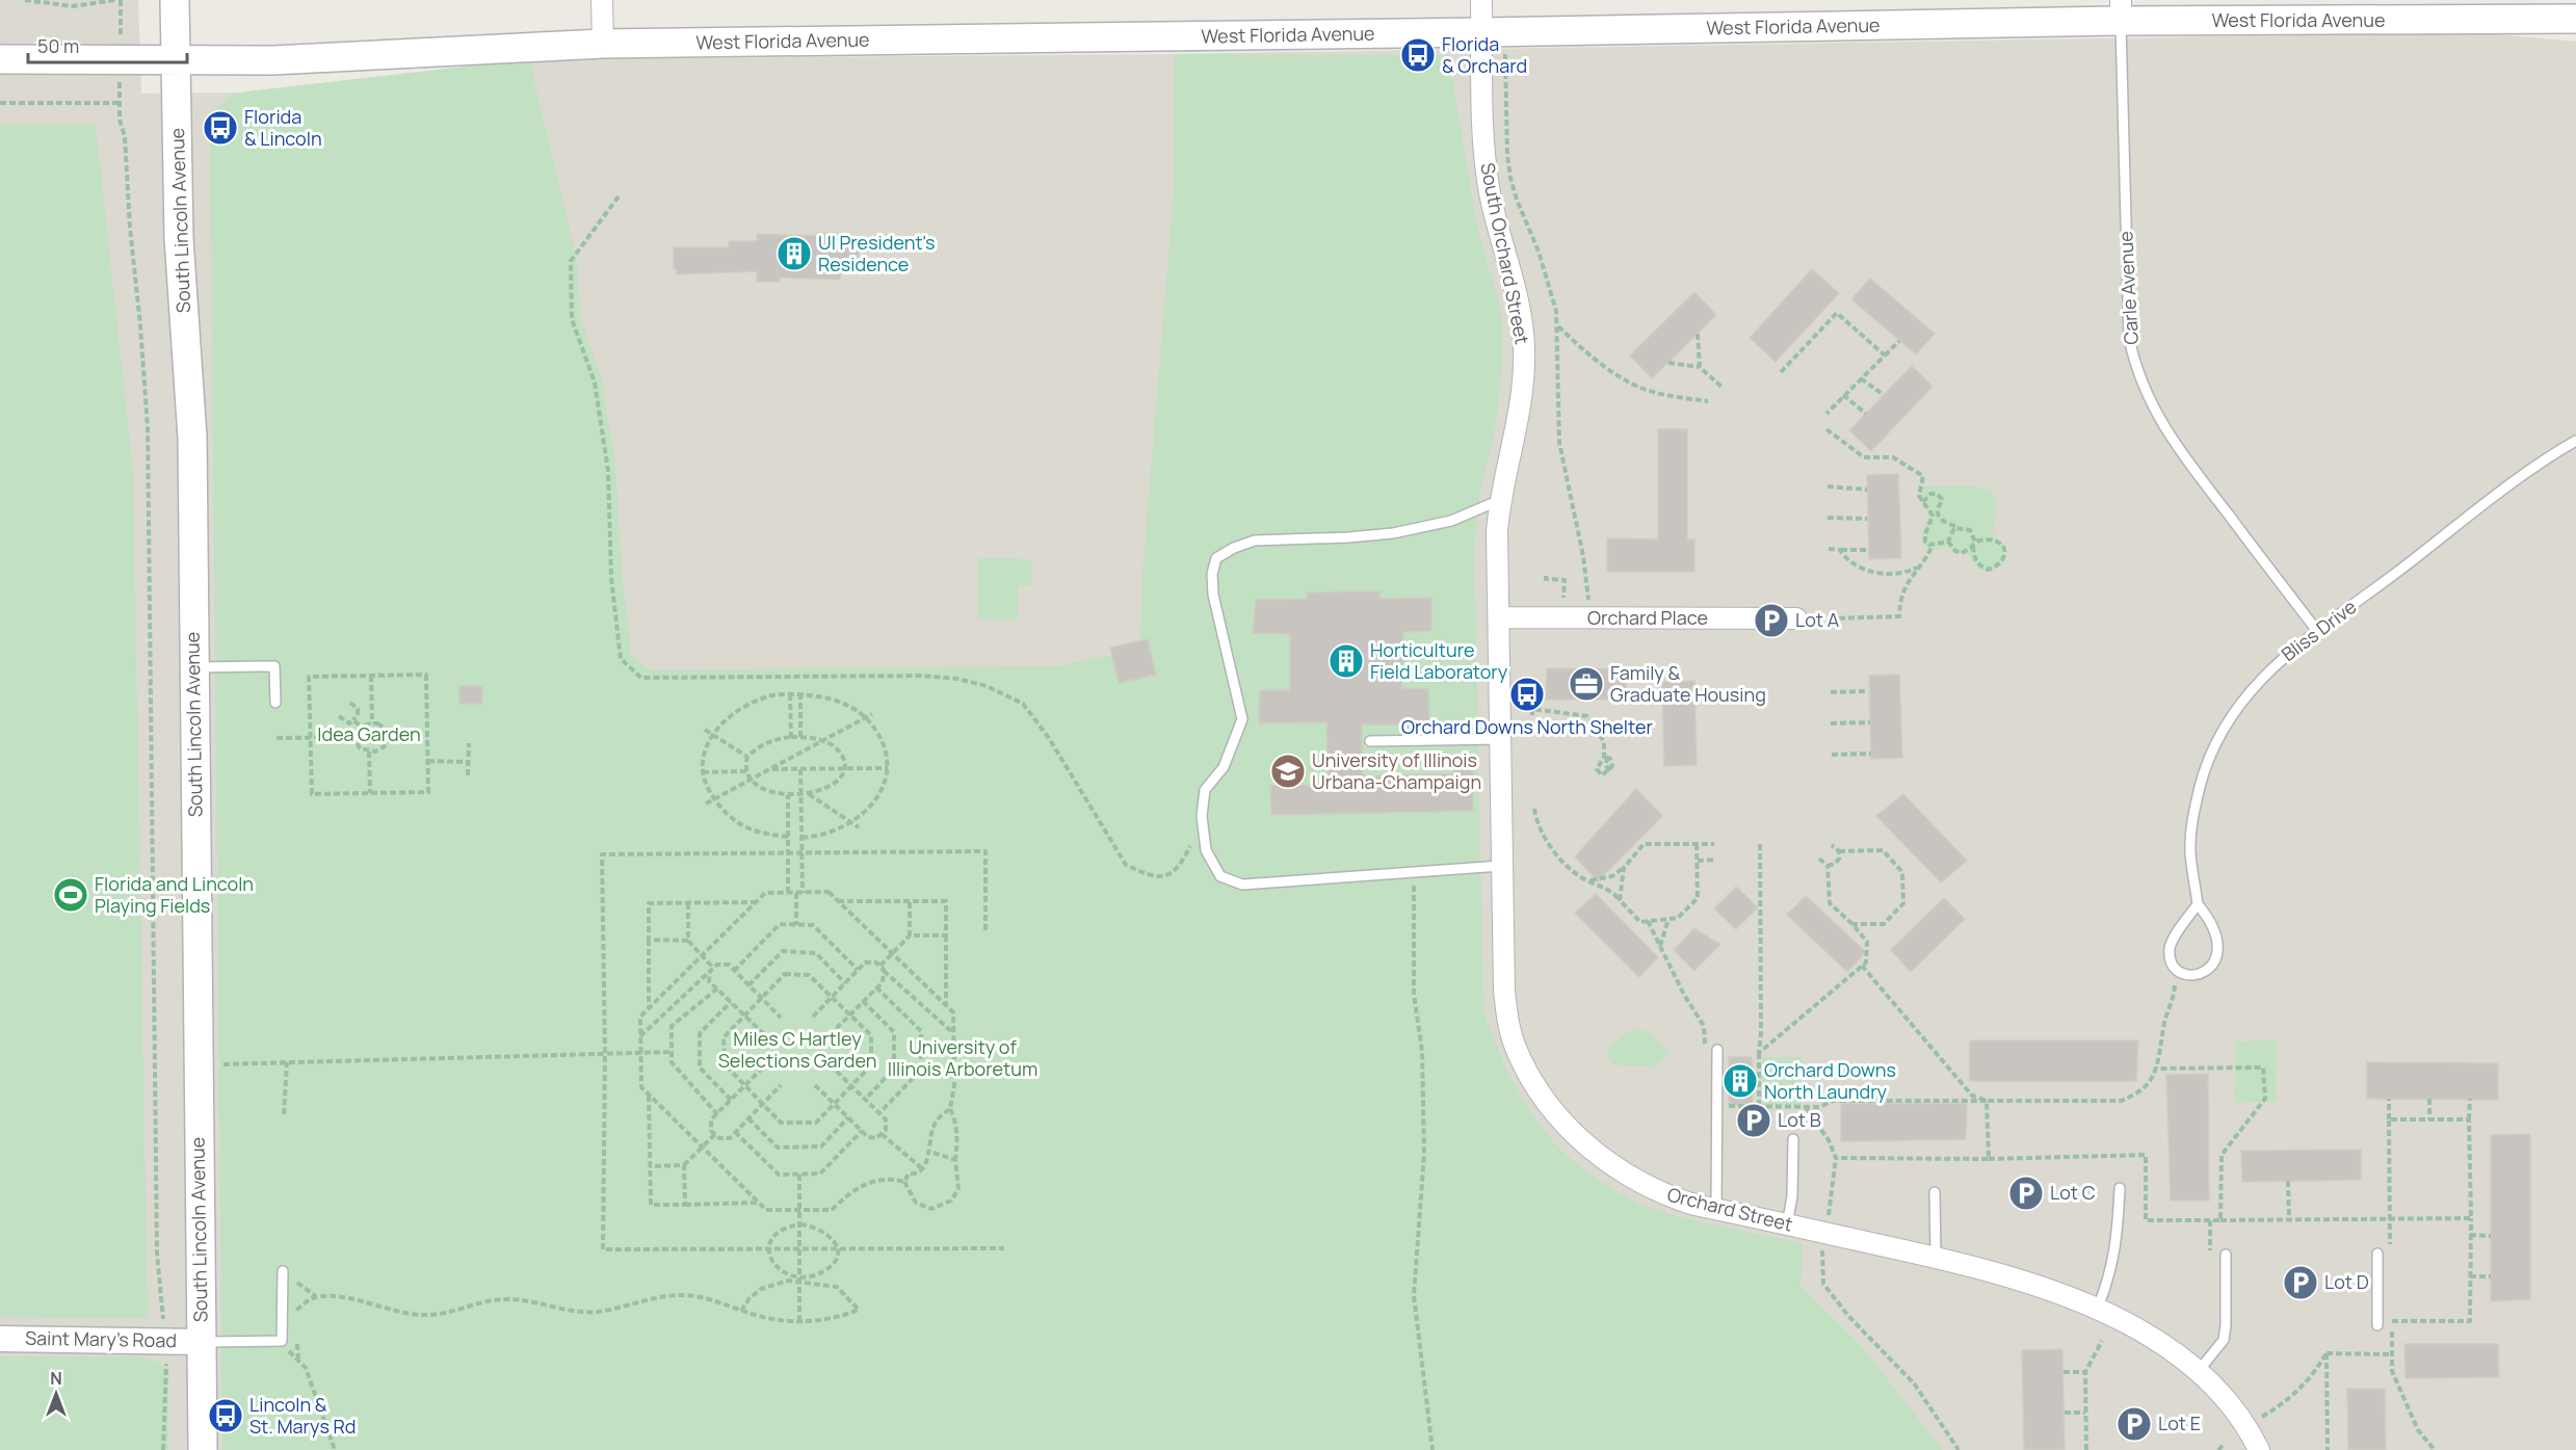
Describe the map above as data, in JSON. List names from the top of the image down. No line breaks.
{"streets":{"main road":["West Florida Avenue","South Lincoln Avenue"],"street":["South Orchard Street","Orchard Place","Orchard Street","Saint Mary's Road"],"lane":["Carle Avenue","Bliss Drive"]},"crossings":[["West Florida Avenue","South Lincoln Avenue"],["West Florida Avenue","South Orchard Street"],["West Florida Avenue","Carle Avenue"],["South Lincoln Avenue","Saint Mary's Road"],["South Orchard Street","Orchard Place"],["South Orchard Street","Orchard Street"],["Carle Avenue","Bliss Drive"],["Orchard Place","Orchard Street"]],"parks":["Idea Garden","Miles C Hartley Selections Garden","University of Illinois Arboretum"],"places":{"bus stop":["Florida & Orchard","Florida & Lincoln","Orchard Downs North Shelter","Lincoln & St. Marys Rd"],"building":["UI President's Residence","Horticulture Field Laboratory","Orchard Downs North Laundry"],"parking":["Lot A","Lot B","Lot C","Lot D","Lot E"],"office":["Family & Graduate Housing"],"school or university":["University of Illinois Urbana-Champaign"],"sports":["Florida and Lincoln Playing Fields"]},"scale_bar":"50 m","north":"top"}
